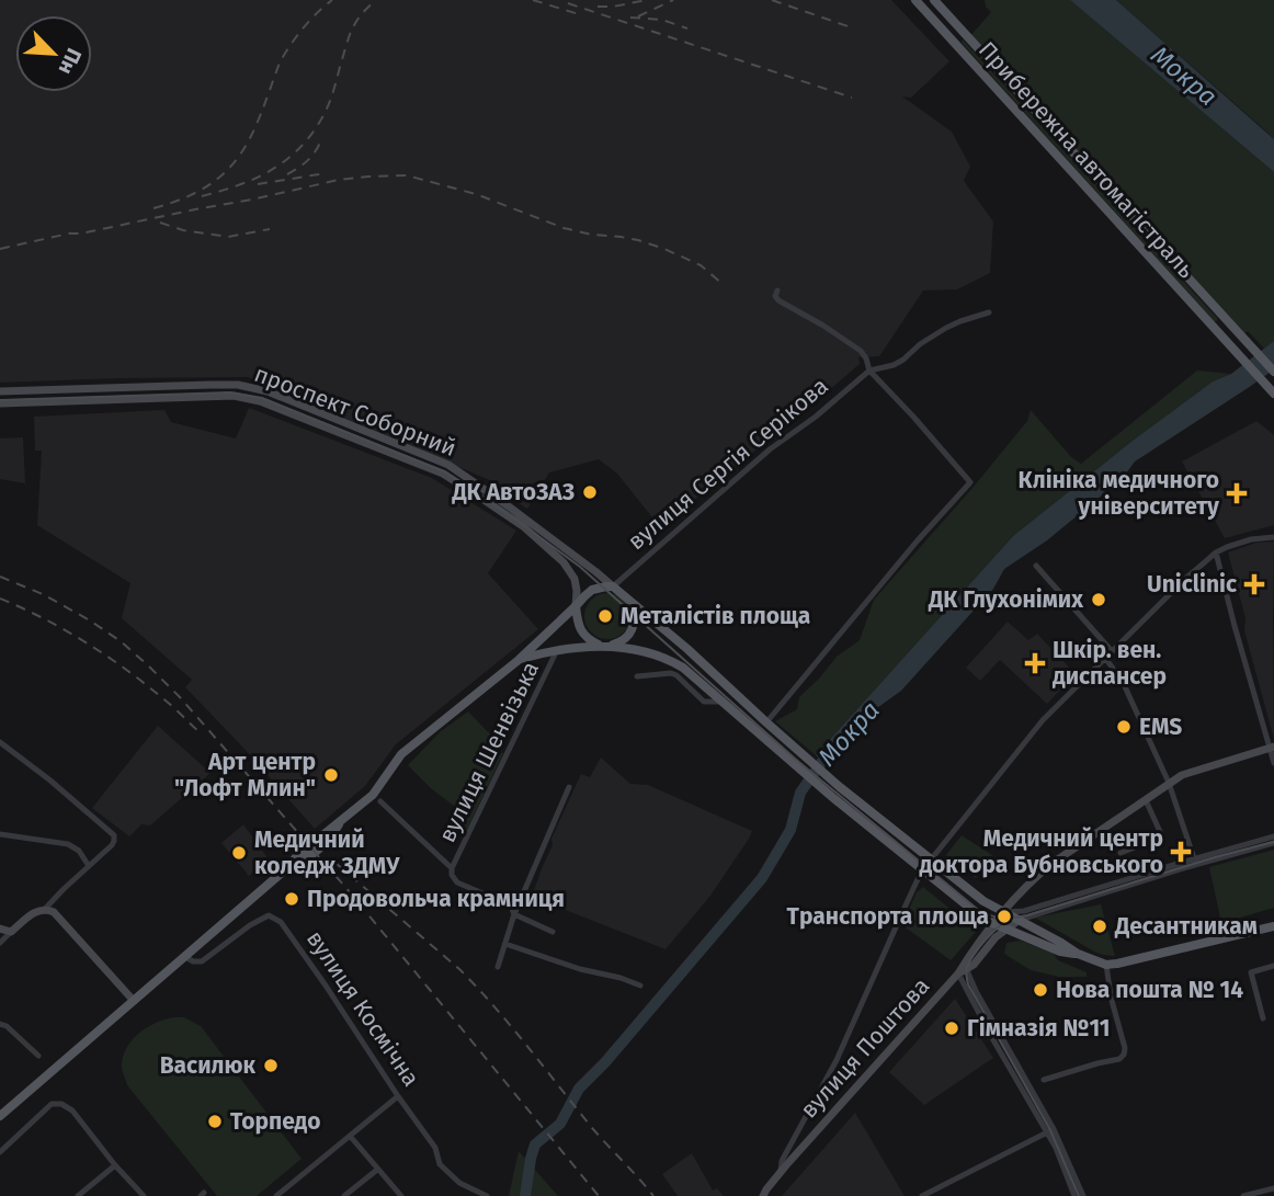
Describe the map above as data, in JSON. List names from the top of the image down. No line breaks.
{"streets":{"main road":["Прибережна автомагістраль","проспект Соборний","вулиця Космічна","вулиця Поштова"],"street":["вулиця Сергія Серікова","вулиця Шенвізька"]},"crossings":[["проспект Соборний","вулиця Сергія Серікова"]],"water":["Мокра"],"places":{"other":["ДК АвтоЗАЗ","ДК Глухонімих","Металістів площа","EMS","Арт центр \"Лофт Млин\"","Медичний коледж ЗДМУ","Продовольча крамниця","Транспорта площа","Десантникам","Нова пошта № 14","Гімназія №11","Василюк","Торпедо"],"health":["Клініка медичного університету","Uniclinic","Шкір. вен. диспансер","Медичний центр доктора Бубновського"]},"north":"bottom right"}
